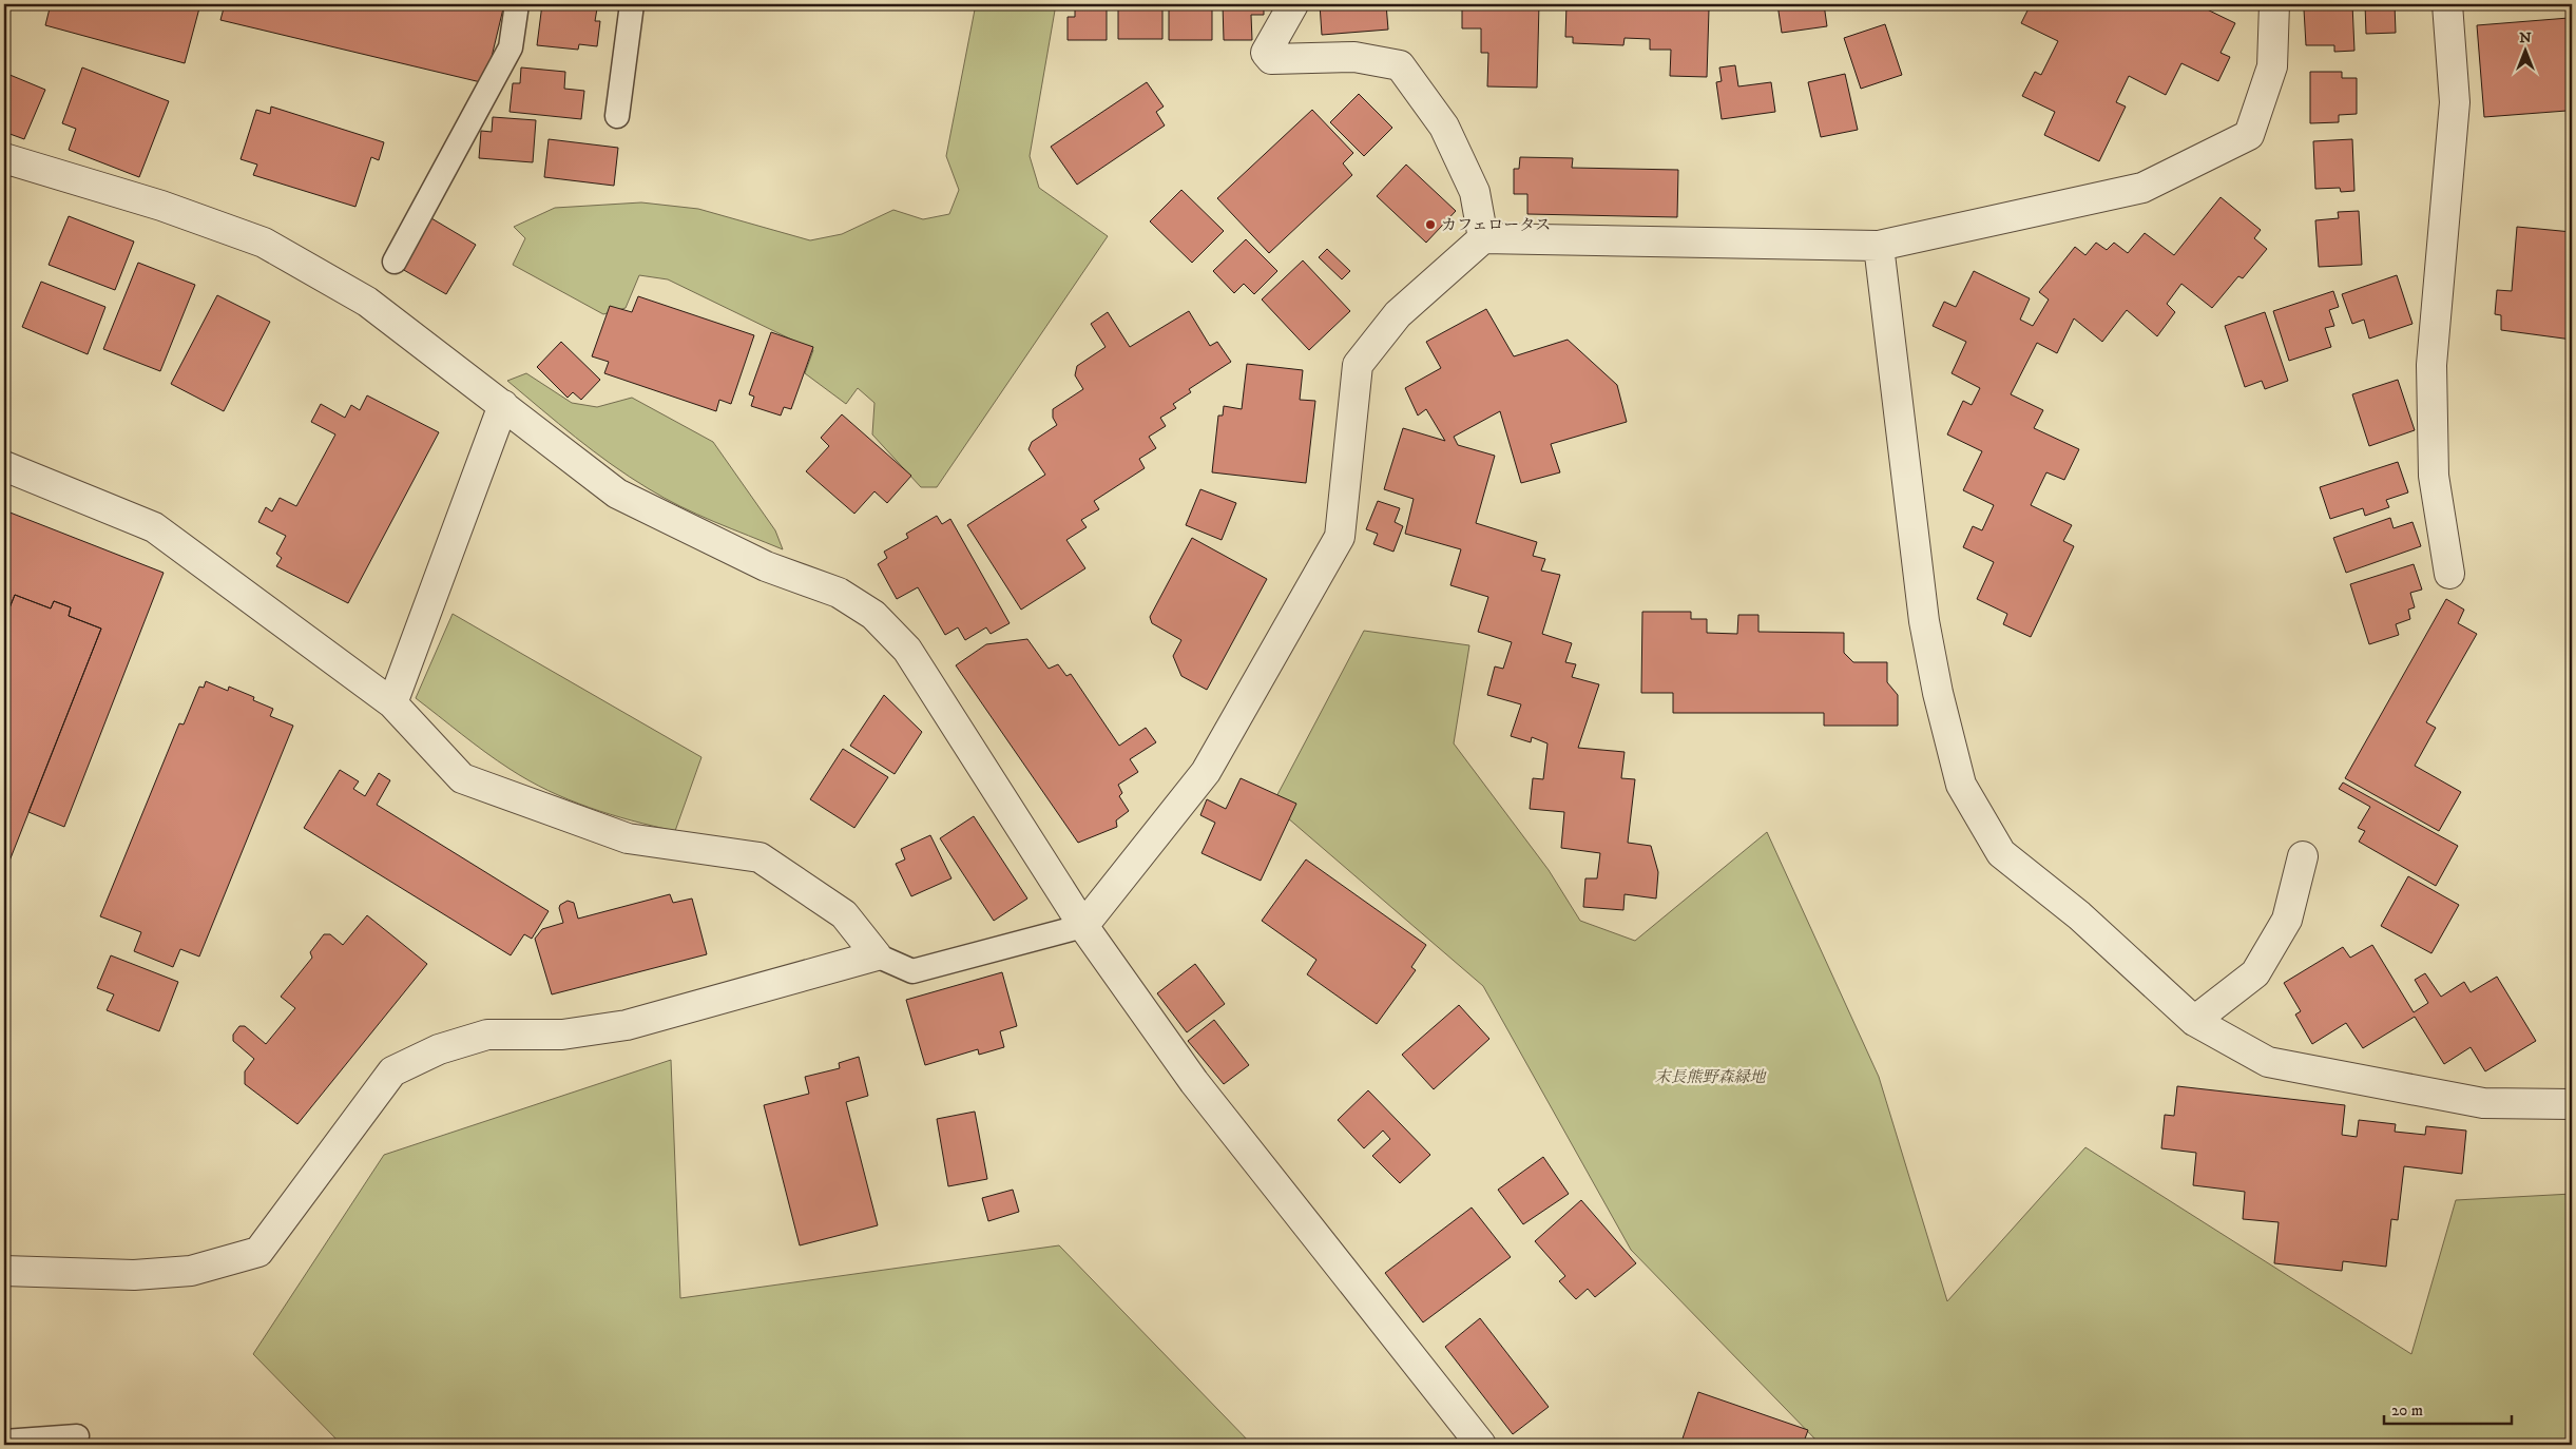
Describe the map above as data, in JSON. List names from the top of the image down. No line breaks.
{"parks":["末長熊野森緑地"],"places":["カフェロータス"],"scale_bar":"20 m","north":"top"}
